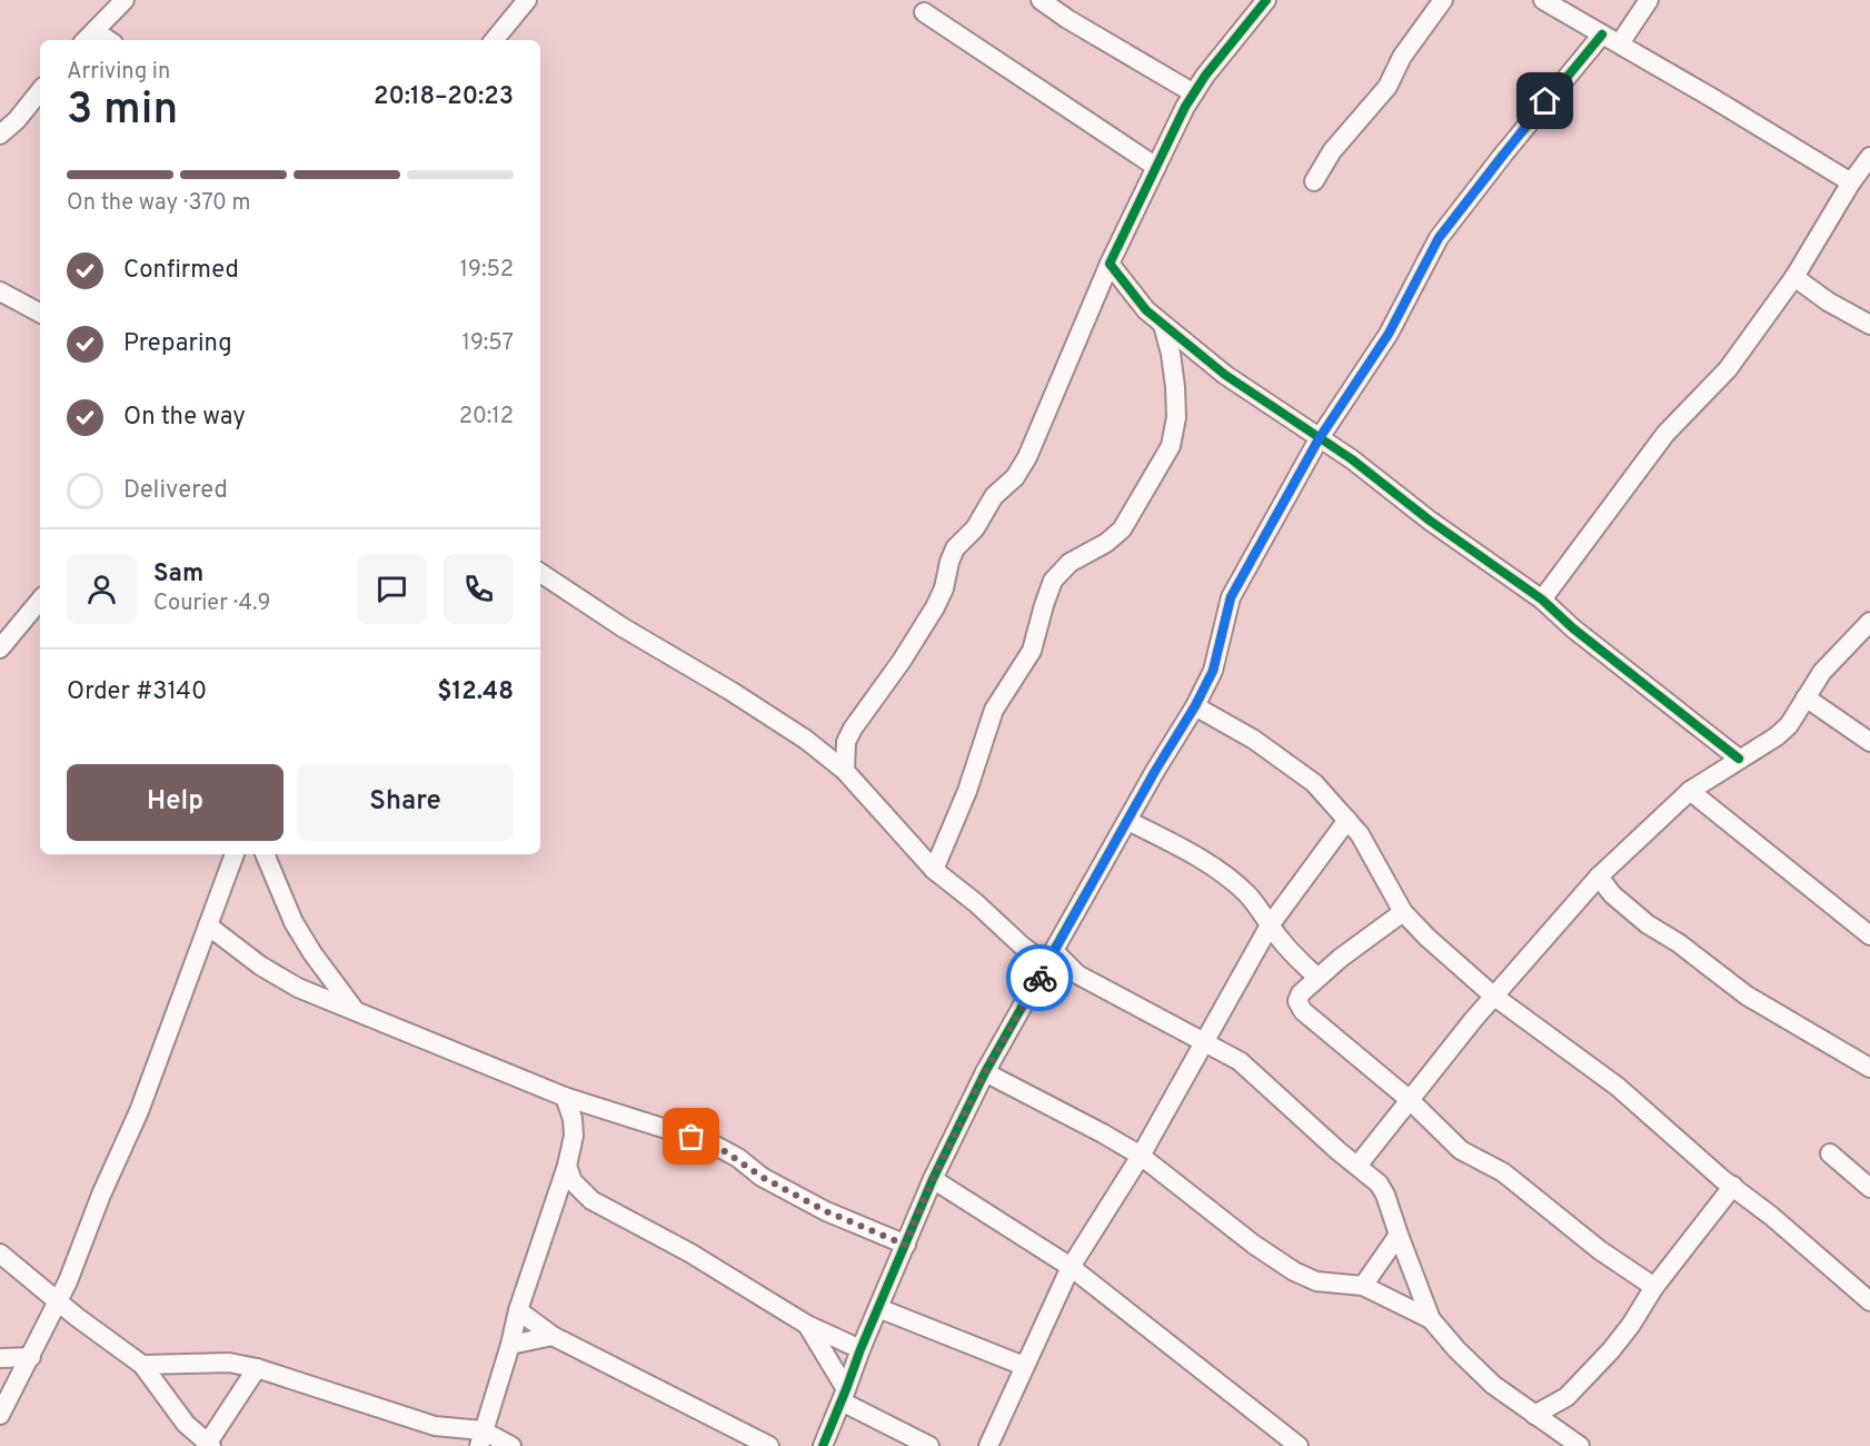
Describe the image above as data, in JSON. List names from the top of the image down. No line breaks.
{"page":{"heading":["3 min","Arriving in","20:18–20:23"],"panel":["Sam","Courier · 4.9","Order #3140","$12.48"],"bar":"On the way · 370 m","list":[["Confirmed","19:52"],["Preparing","19:57"],["On the way","20:12"],"Delivered"],"buttons":["Help","Share"]}}
